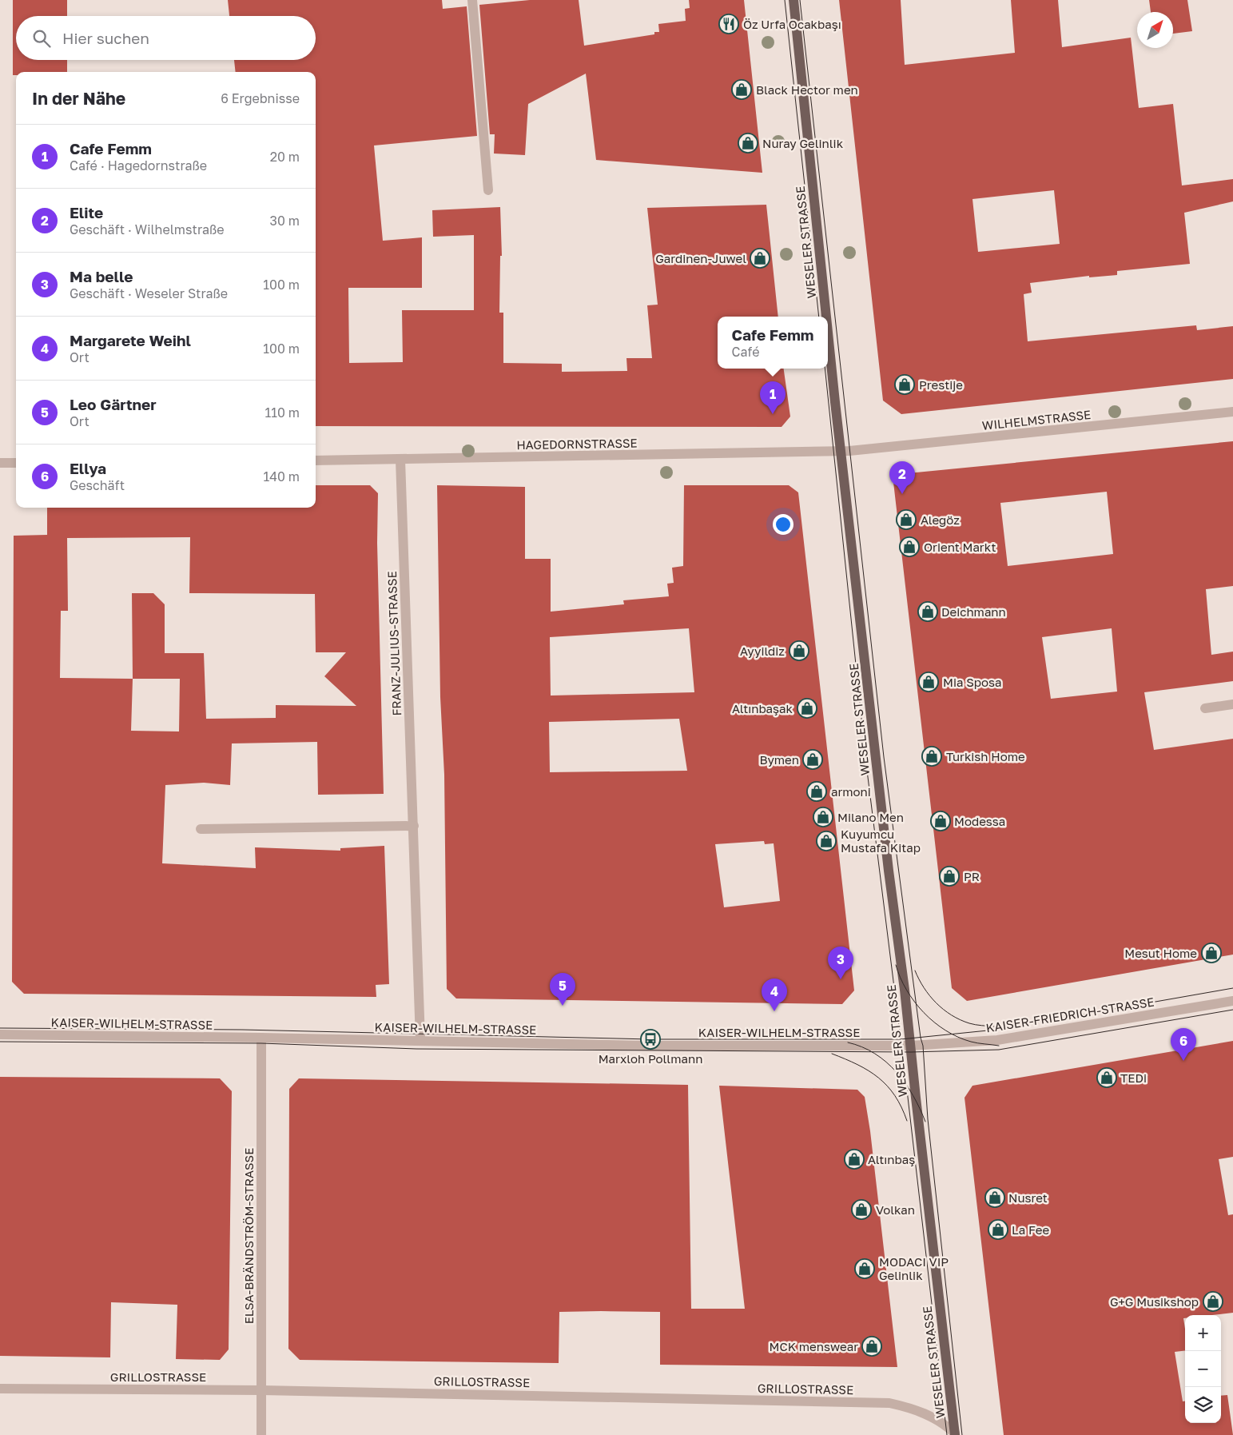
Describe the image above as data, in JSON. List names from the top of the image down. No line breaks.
{"streets":{"main road":["WESELER STRASSE"],"street":["WILHELMSTRASSE","HAGEDORNSTRASSE","FRANZ-JULIUS-STRASSE","KAISER-FRIEDRICH-STRASSE","KAISER-WILHELM-STRASSE","ELSA-BRÄNDSTRÖM-STRASSE","GRILLOSTRASSE"]},"crossings":[["WESELER STRASSE","WILHELMSTRASSE"],["WESELER STRASSE","HAGEDORNSTRASSE"],["WESELER STRASSE","KAISER-FRIEDRICH-STRASSE"],["WESELER STRASSE","KAISER-WILHELM-STRASSE"],["WESELER STRASSE","GRILLOSTRASSE"],["WILHELMSTRASSE","HAGEDORNSTRASSE"],["HAGEDORNSTRASSE","FRANZ-JULIUS-STRASSE"],["FRANZ-JULIUS-STRASSE","KAISER-WILHELM-STRASSE"],["KAISER-FRIEDRICH-STRASSE","KAISER-WILHELM-STRASSE"],["KAISER-WILHELM-STRASSE","ELSA-BRÄNDSTRÖM-STRASSE"],["ELSA-BRÄNDSTRÖM-STRASSE","GRILLOSTRASSE"]],"places":{"restaurant":["Öz Urfa Ocakbaşı"],"shop":["Black Hector men","Nuray Gelinlik","Gardinen-Juwel","Prestije","Alegöz","Orient Markt","Deichmann","Ayyildiz","Mia Sposa","Altınbaşak","Turkish Home","Bymen","armoni","Milano Men","Modessa","Kuyumcu Mustafa Kitap","PR","Mesut Home","TEDi","Altınbaş","Nusret","Volkan","La Fee","MODACI VIP Gelinlik","G+G Musikshop","MCK menswear"],"bus stop":["Marxloh Pollmann"]},"north":"top right","page":{"search":"Hier suchen","heading":["In der Nähe","6 Ergebnisse"],"list":[{"mark":"1","name":"Cafe Femm","note":"Café · Hagedornstraße","value":"20 m"},{"mark":"2","name":"Elite","note":"Geschäft · Wilhelmstraße","value":"30 m"},{"mark":"3","name":"Ma belle","note":"Geschäft · Weseler Straße","value":"100 m"},{"mark":"4","name":"Margarete Weihl","note":"Ort","value":"100 m"},{"mark":"5","name":"Leo Gärtner","note":"Ort","value":"110 m"},{"mark":"6","name":"Ellya","note":"Geschäft","value":"140 m"}],"popup":["Cafe Femm","Café"],"pins":["1","2","3","5","4","6"],"map_buttons":["+","−"]}}
